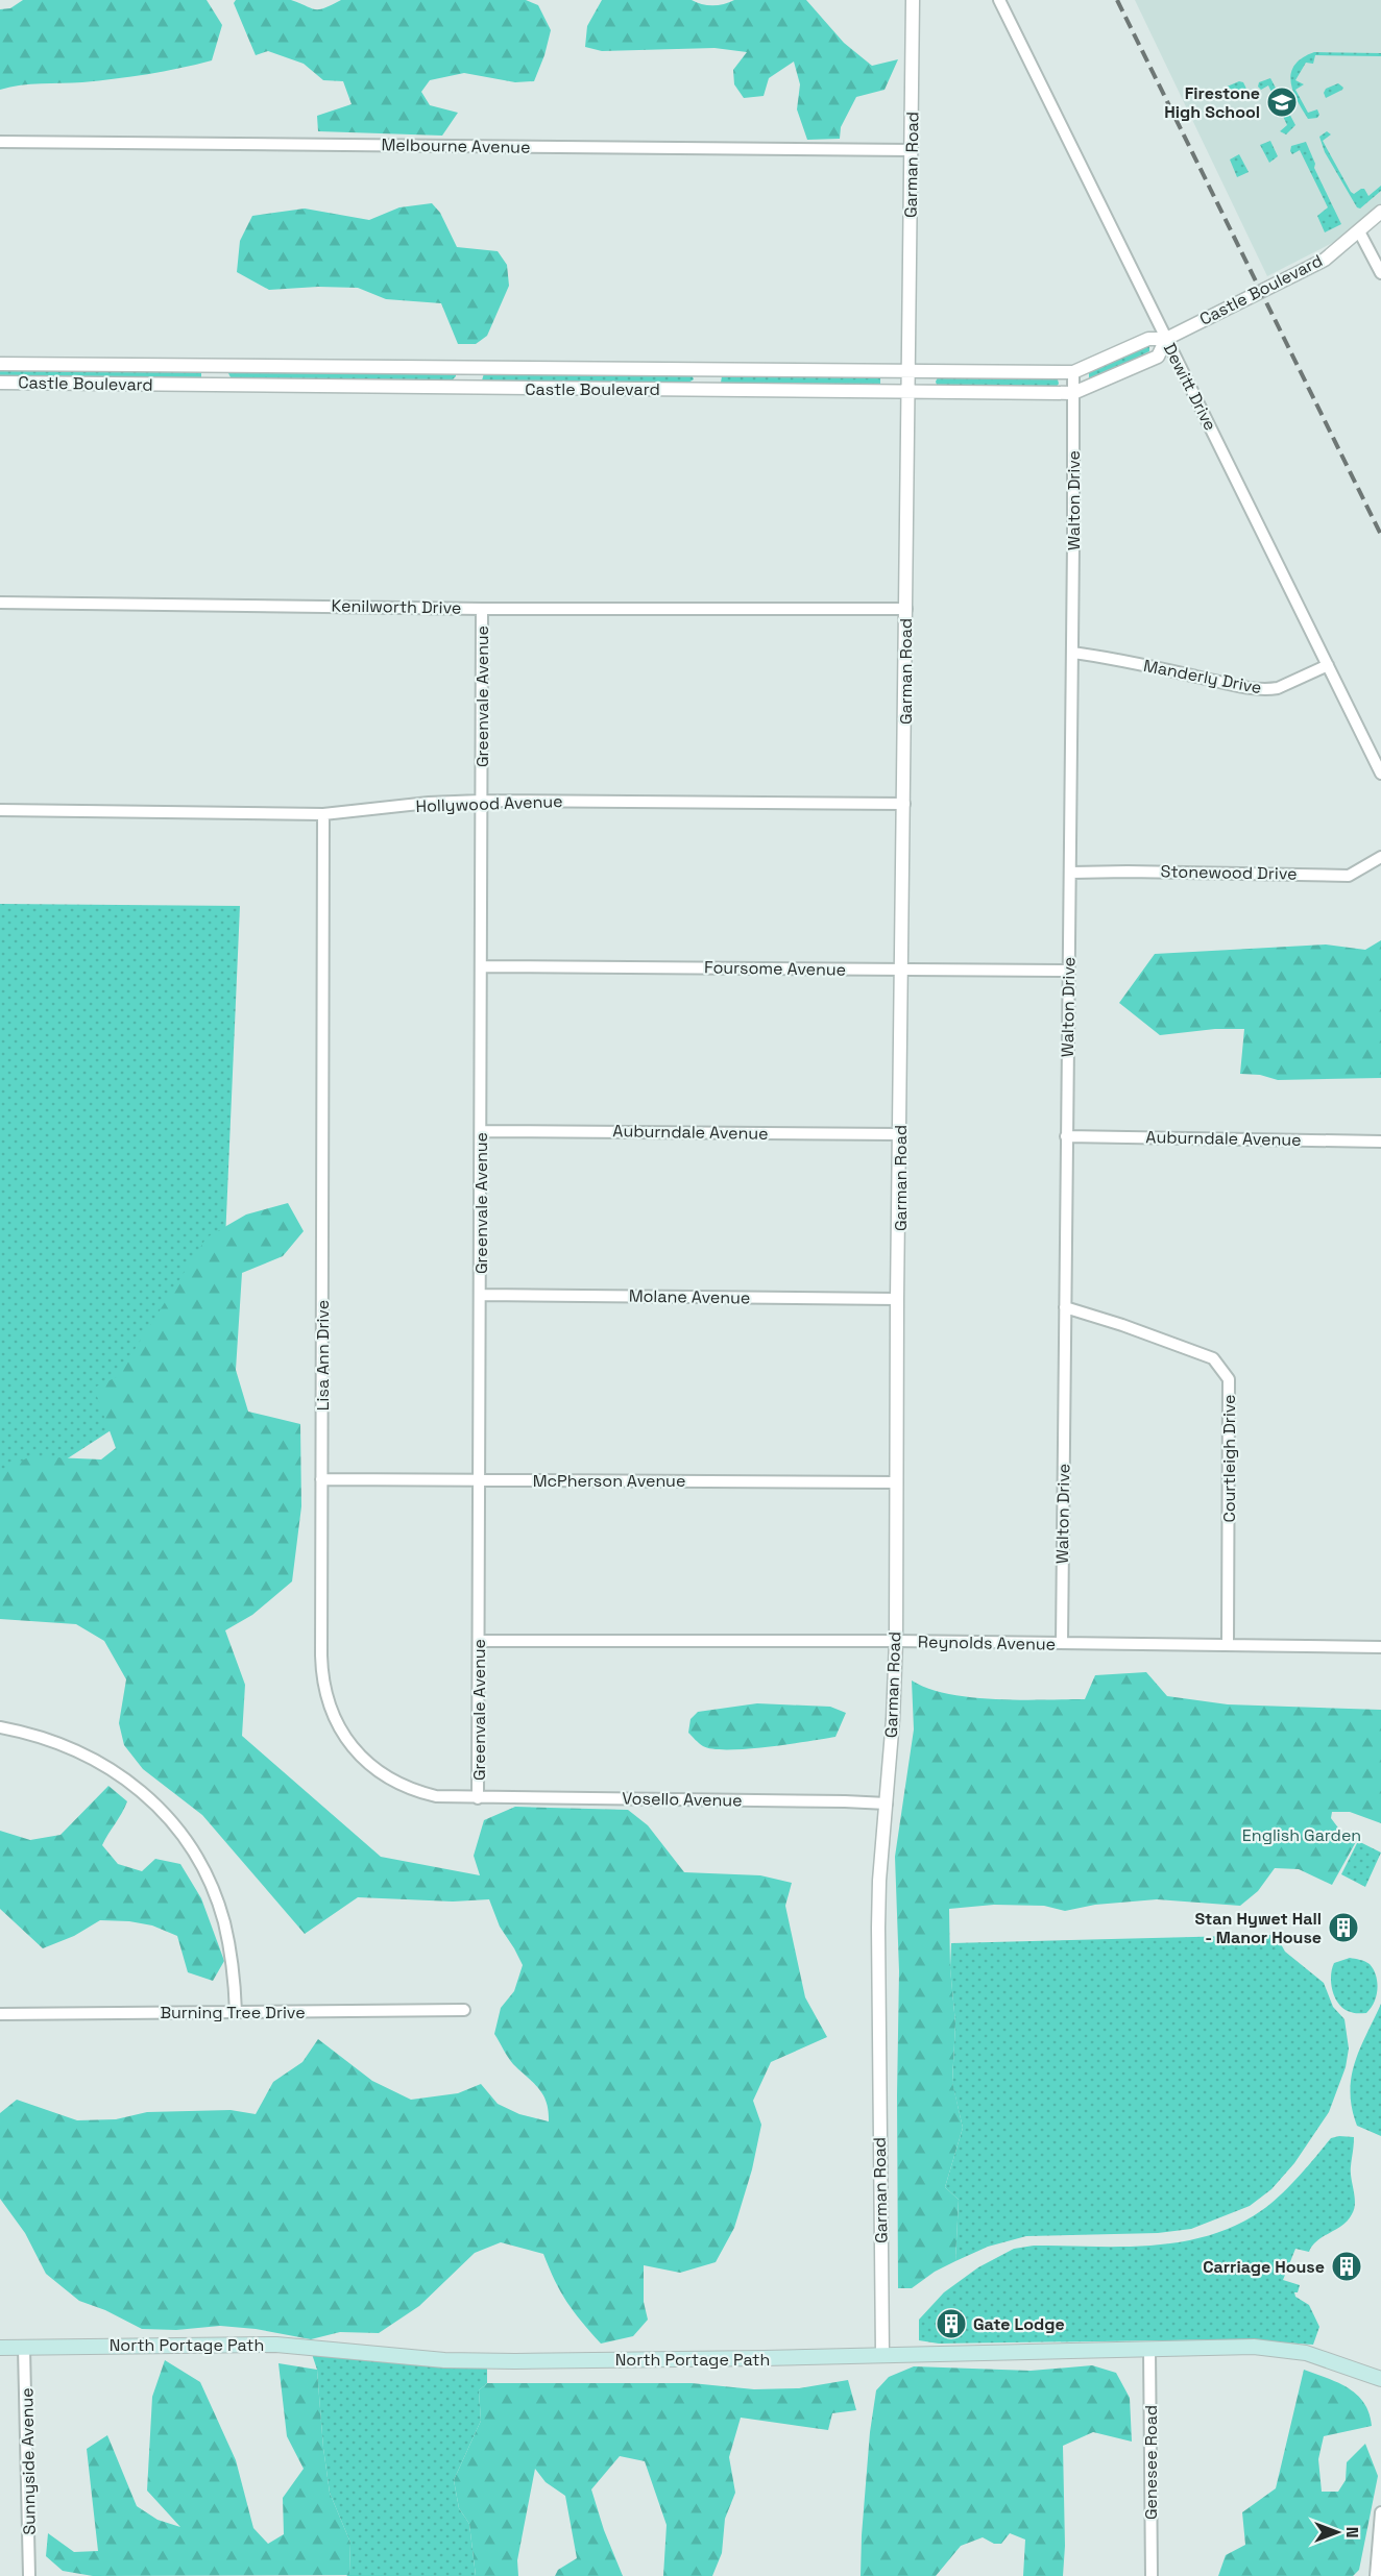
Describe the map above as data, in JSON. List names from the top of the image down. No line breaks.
{"streets":{"main road":["North Portage Path"],"street":["Melbourne Avenue","Garman Road","Castle Boulevard","Dewitt Drive","Walton Drive","Kenilworth Drive","Manderly Drive","Greenvale Avenue","Hollywood Avenue","Stonewood Drive","Foursome Avenue","Auburndale Avenue","Molane Avenue","Lisa Ann Drive","Courtleigh Drive","McPherson Avenue","Reynolds Avenue","Vosello Avenue","Burning Tree Drive","Sunnyside Avenue","Genesee Road"]},"crossings":[["Melbourne Avenue","Garman Road"],["Garman Road","Castle Boulevard"],["Garman Road","Kenilworth Drive"],["Garman Road","Hollywood Avenue"],["Garman Road","Foursome Avenue"],["Garman Road","Auburndale Avenue"],["Garman Road","Molane Avenue"],["Garman Road","McPherson Avenue"],["Garman Road","Reynolds Avenue"],["Garman Road","Vosello Avenue"],["Garman Road","North Portage Path"],["Castle Boulevard","Dewitt Drive"],["Castle Boulevard","Walton Drive"],["Dewitt Drive","Manderly Drive"],["Walton Drive","Manderly Drive"],["Walton Drive","Stonewood Drive"],["Walton Drive","Foursome Avenue"],["Walton Drive","Auburndale Avenue"],["Walton Drive","Courtleigh Drive"],["Walton Drive","Reynolds Avenue"],["Kenilworth Drive","Greenvale Avenue"],["Greenvale Avenue","Hollywood Avenue"],["Greenvale Avenue","Foursome Avenue"],["Greenvale Avenue","Auburndale Avenue"],["Greenvale Avenue","Molane Avenue"],["Greenvale Avenue","Lisa Ann Drive"],["Greenvale Avenue","McPherson Avenue"],["Greenvale Avenue","Reynolds Avenue"],["Greenvale Avenue","Vosello Avenue"],["Hollywood Avenue","Lisa Ann Drive"],["Lisa Ann Drive","McPherson Avenue"],["Lisa Ann Drive","Vosello Avenue"],["Courtleigh Drive","Reynolds Avenue"],["North Portage Path","Sunnyside Avenue"],["North Portage Path","Genesee Road"]],"parks":["English Garden"],"places":{"school or university":["Firestone High School"],"building":["Stan Hywet Hall - Manor House","Carriage House","Gate Lodge"]},"north":"right"}
